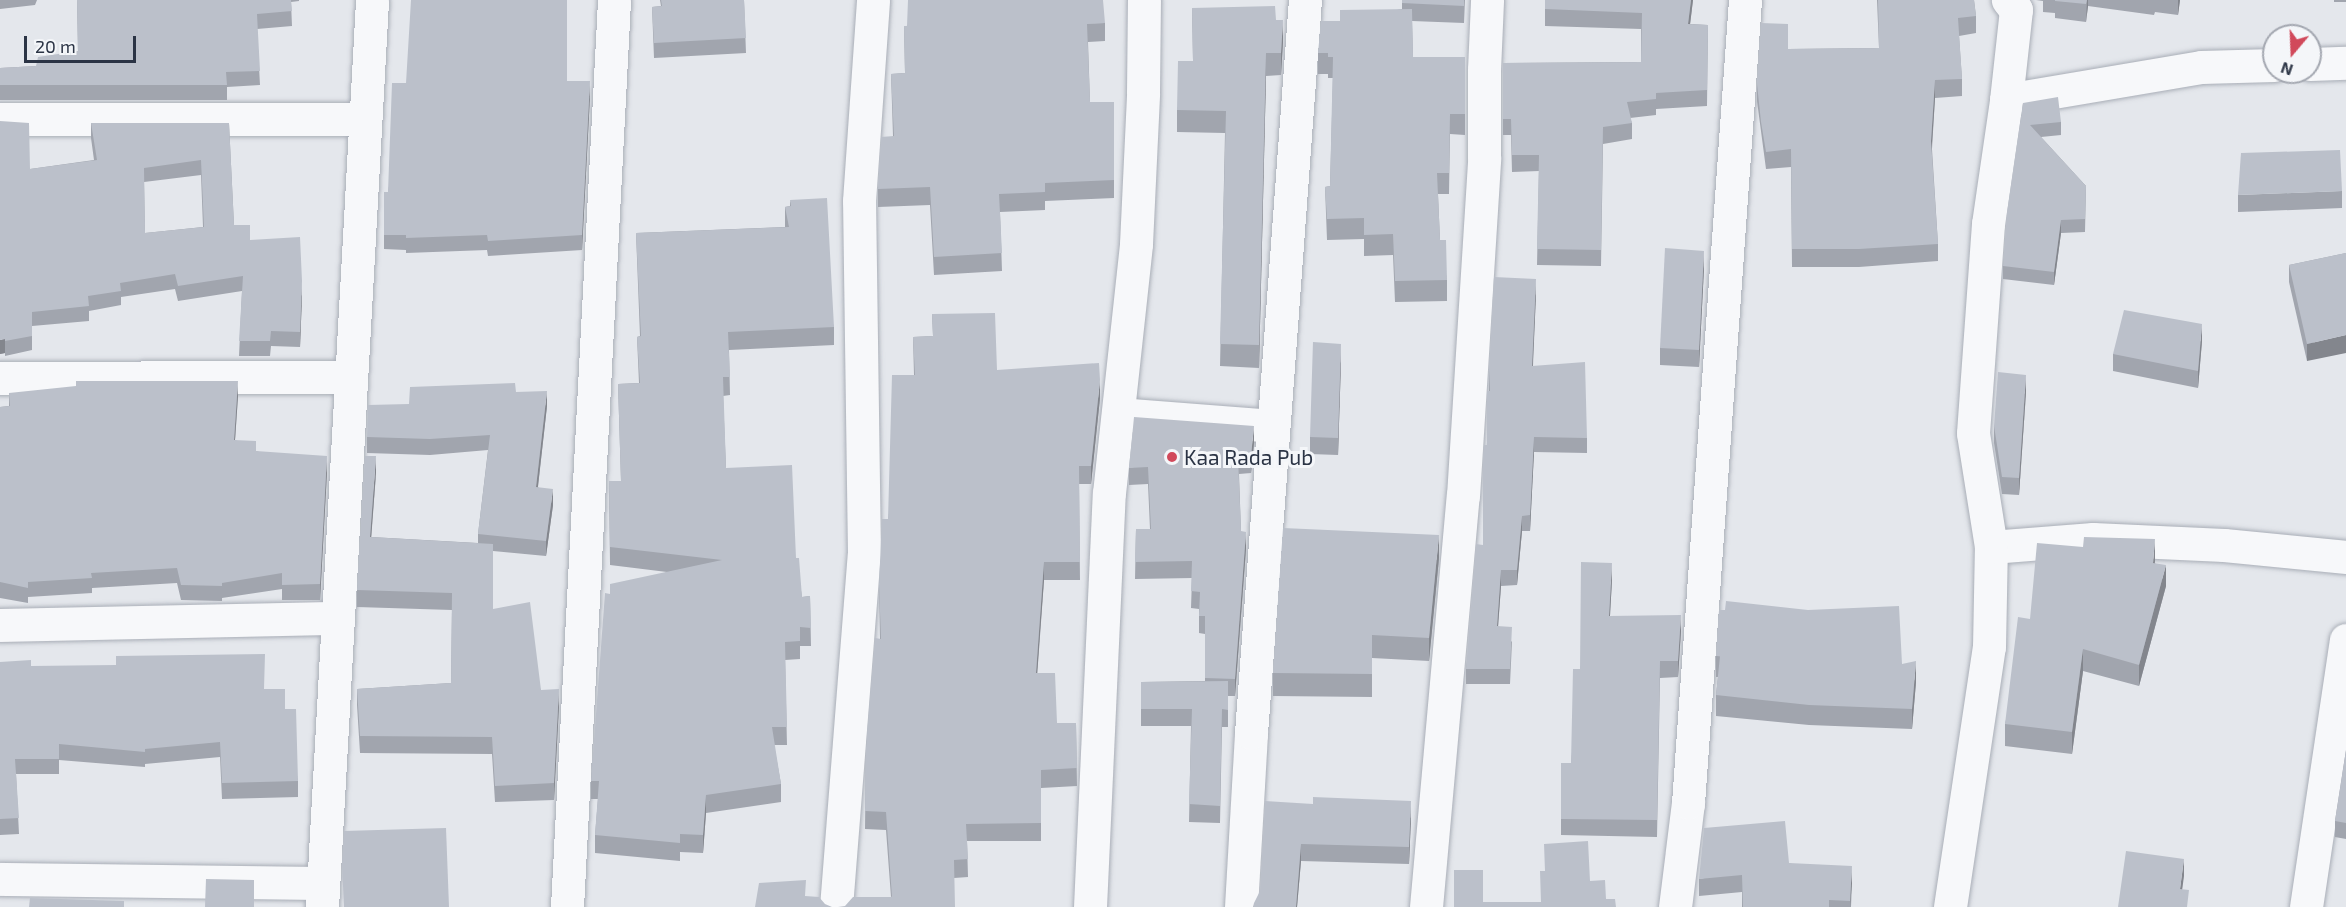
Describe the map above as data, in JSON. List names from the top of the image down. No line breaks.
{"places":["Kaa Rada Pub"],"scale_bar":"20 m","north":"bottom"}
